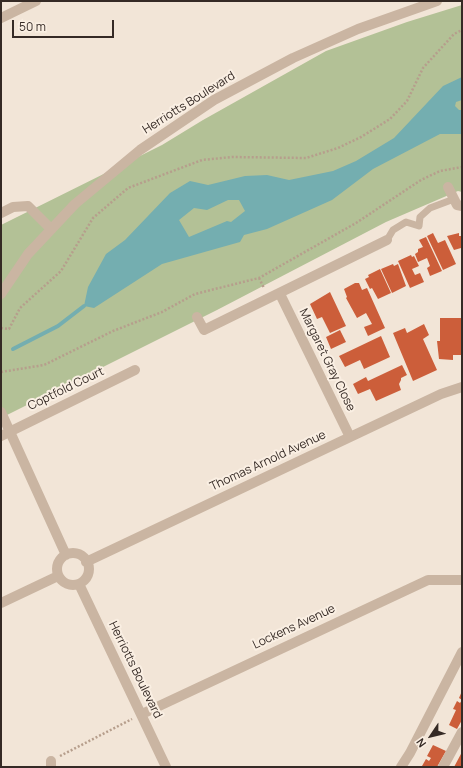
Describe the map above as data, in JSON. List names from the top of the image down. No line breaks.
{"streets":{"street":["Herriotts Boulevard","Margaret Gray Close","Coptfold Court","Thomas Arnold Avenue","Lockens Avenue"]},"crossings":[["Herriotts Boulevard","Thomas Arnold Avenue"],["Herriotts Boulevard","Lockens Avenue"],["Margaret Gray Close","Thomas Arnold Avenue"]],"scale_bar":"50 m","north":"bottom left"}
